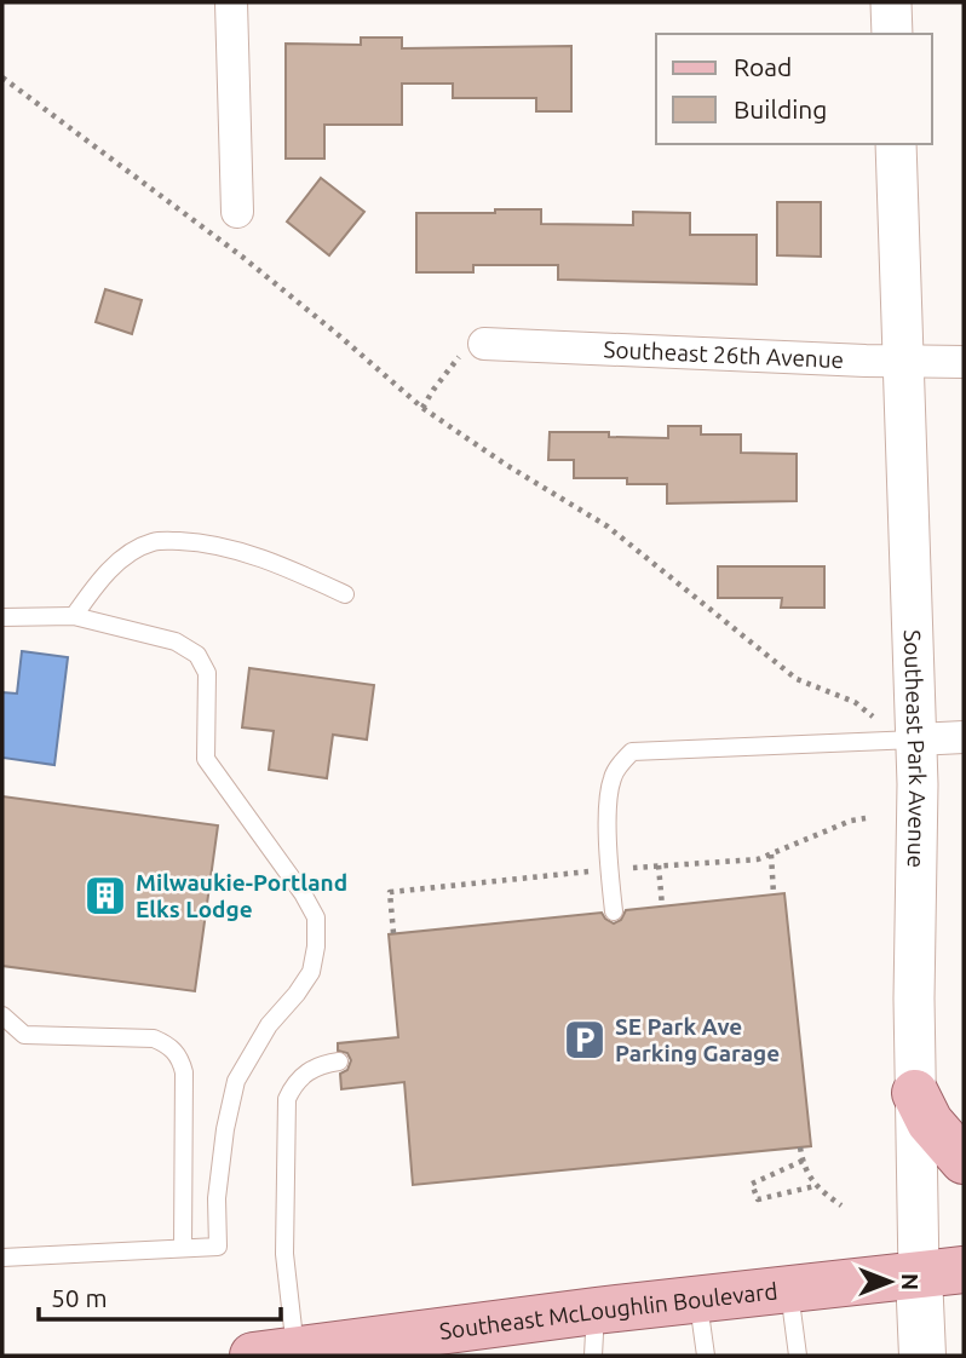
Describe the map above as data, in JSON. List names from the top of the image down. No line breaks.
{"streets":{"main road":["Southeast Park Avenue","Southeast McLoughlin Boulevard"],"street":["Southeast 26th Avenue"]},"crossings":[["Southeast 26th Avenue","Southeast Park Avenue"],["Southeast Park Avenue","Southeast McLoughlin Boulevard"]],"places":{"building":["Milwaukie-Portland Elks Lodge"],"parking":["SE Park Ave Parking Garage"]},"legend":["Road","Building"],"scale_bar":"50 m","north":"right"}
